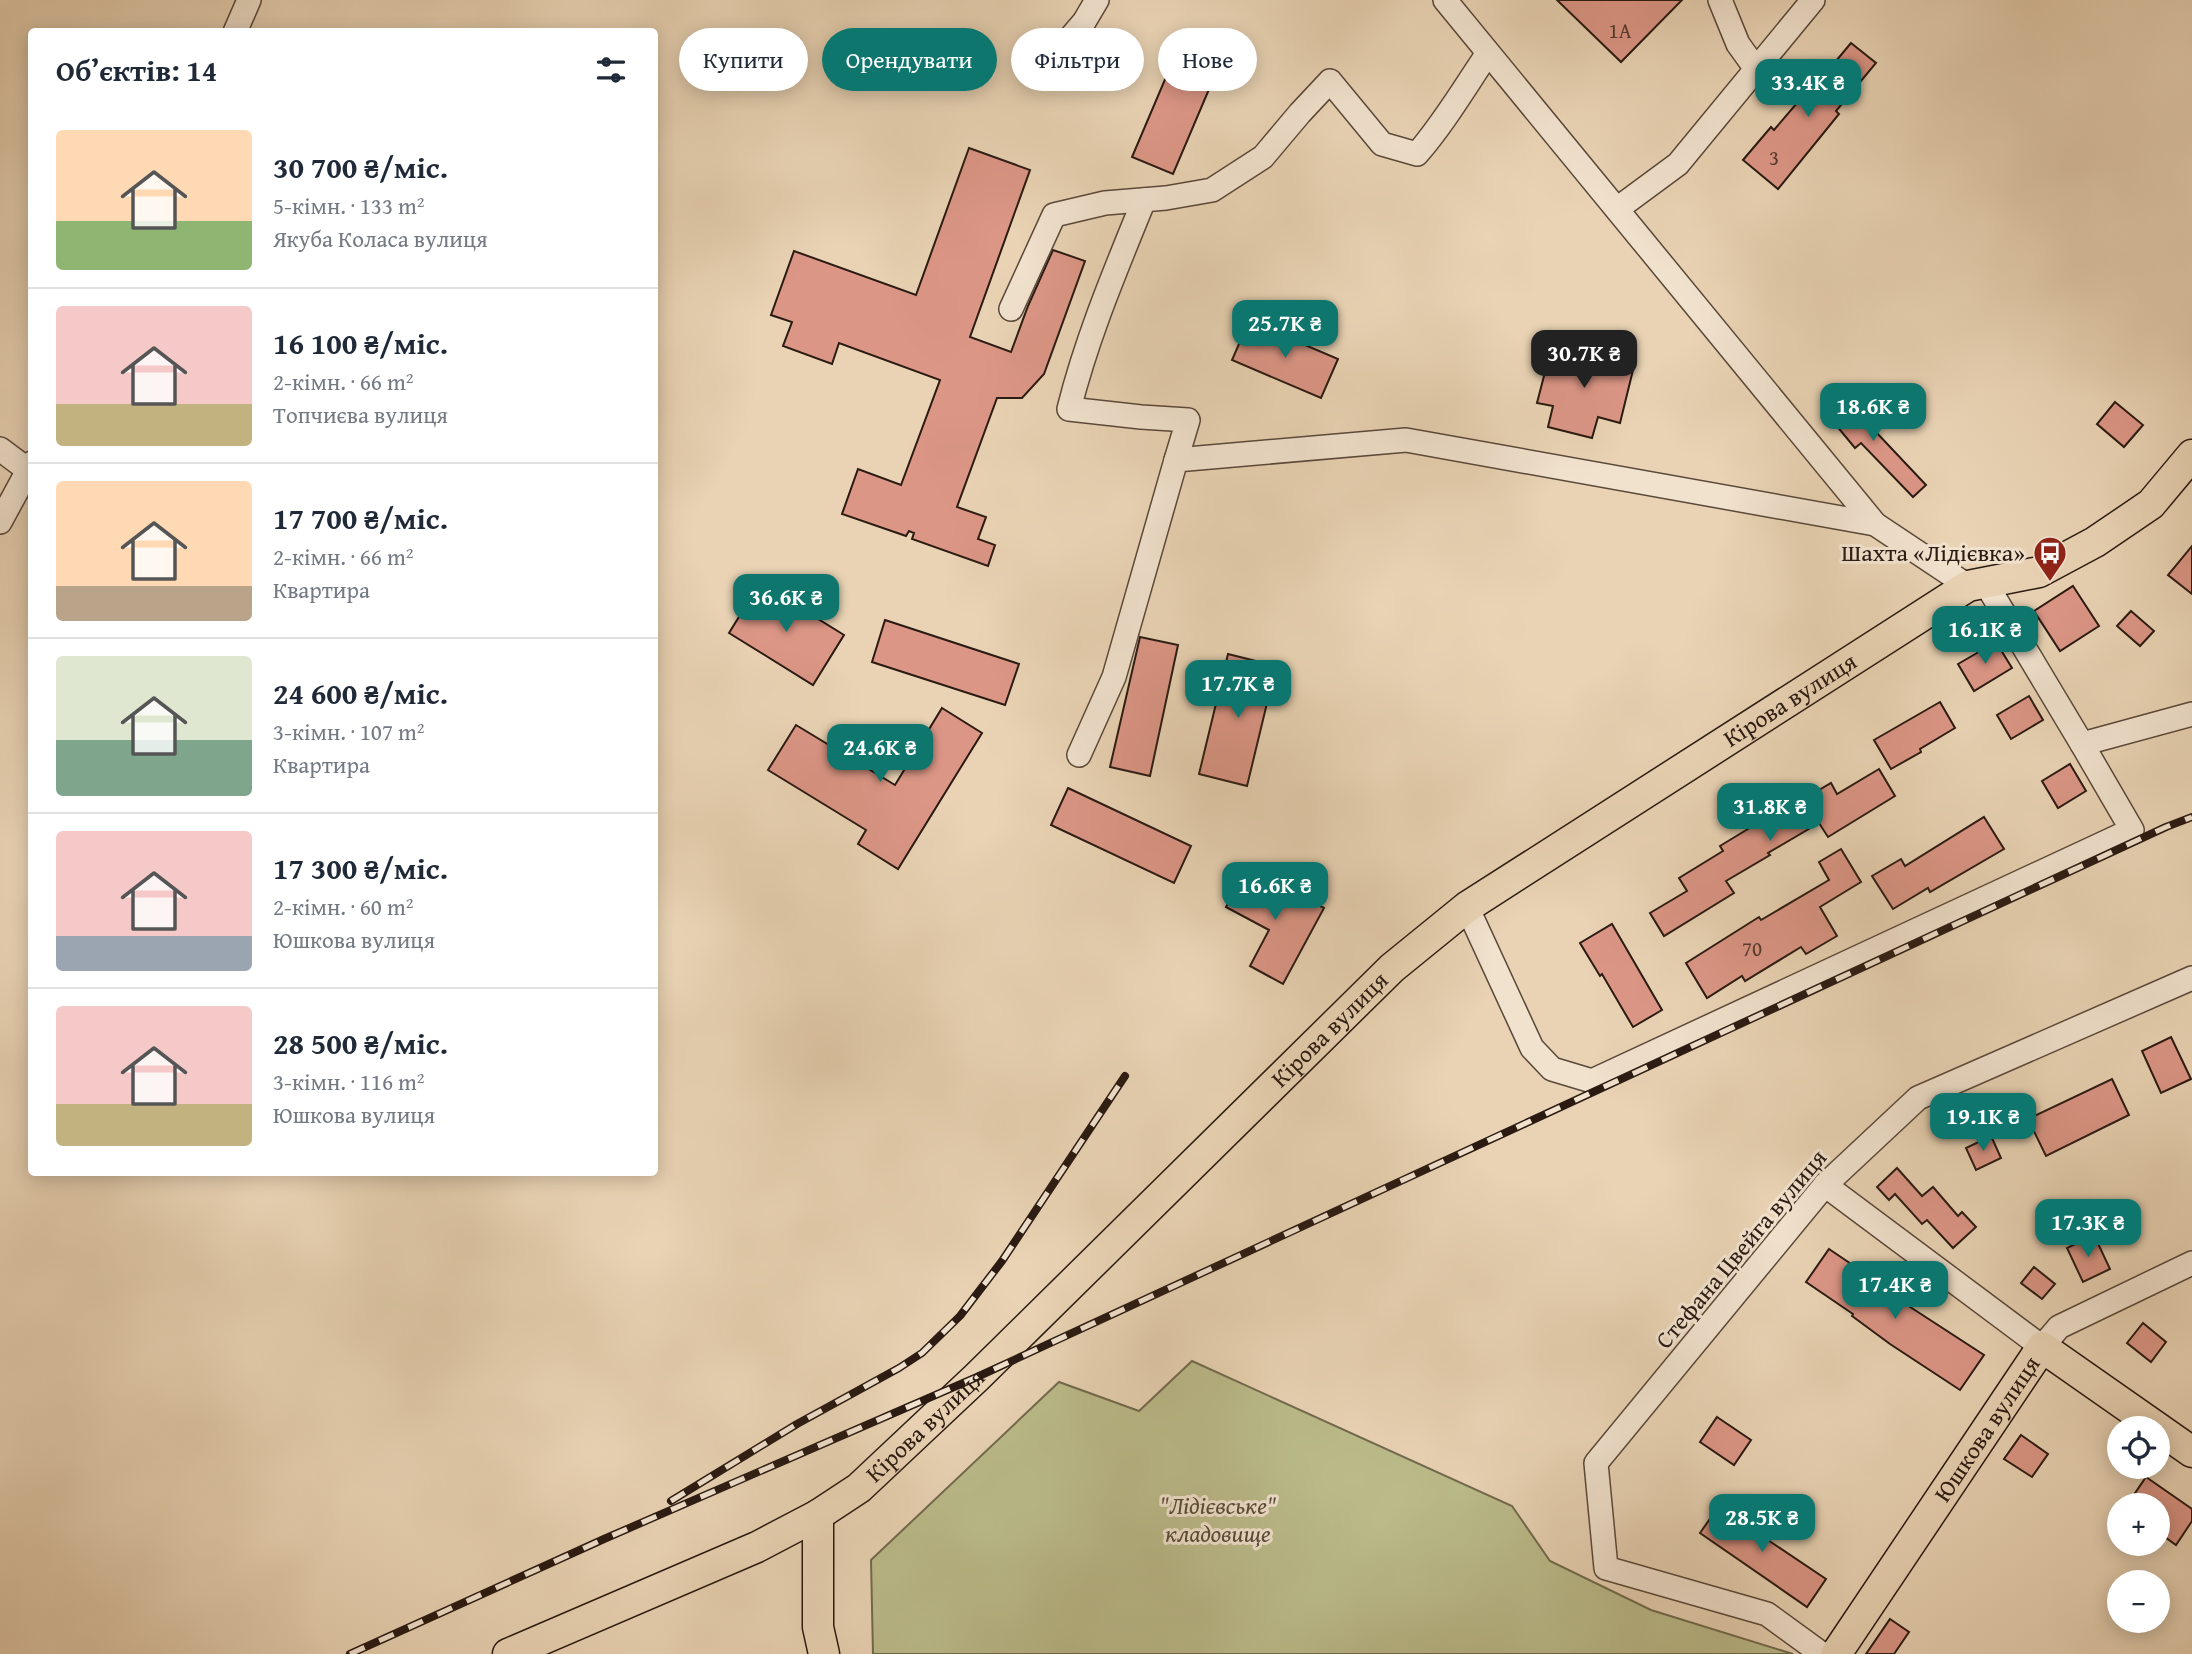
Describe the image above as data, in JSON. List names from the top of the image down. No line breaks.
{"streets":{"main road":["Кірова вулиця","Юшкова вулиця"],"street":["Стефана Цвейга вулиця"]},"parks":["\"Лідієвське\" кладовище"],"places":{"bus stop":["Шахта «Лідієвка»"]},"house_numbers":["1А","3","70"],"page":{"chip":["Купити","Орендувати","Фільтри","Нове"],"heading":"Об’єктів: 14","price":["33.4K ₴","25.7K ₴","30.7K ₴","18.6K ₴","36.6K ₴","16.1K ₴","17.7K ₴","24.6K ₴","31.8K ₴","16.6K ₴","19.1K ₴","17.3K ₴","17.4K ₴","28.5K ₴"],"list":[{"name":"30 700 ₴/міс.","note":"5-кімн. · 133 m² · Якуба Коласа вулиця"},{"name":"16 100 ₴/міс.","note":"2-кімн. · 66 m² · Топчиєва вулиця"},{"name":"17 700 ₴/міс.","note":"2-кімн. · 66 m² · Квартира"},{"name":"24 600 ₴/міс.","note":"3-кімн. · 107 m² · Квартира"},{"name":"17 300 ₴/міс.","note":"2-кімн. · 60 m² · Юшкова вулиця"},{"name":"28 500 ₴/міс.","note":"3-кімн. · 116 m² · Юшкова вулиця"}],"map_buttons":["+","−"]}}
